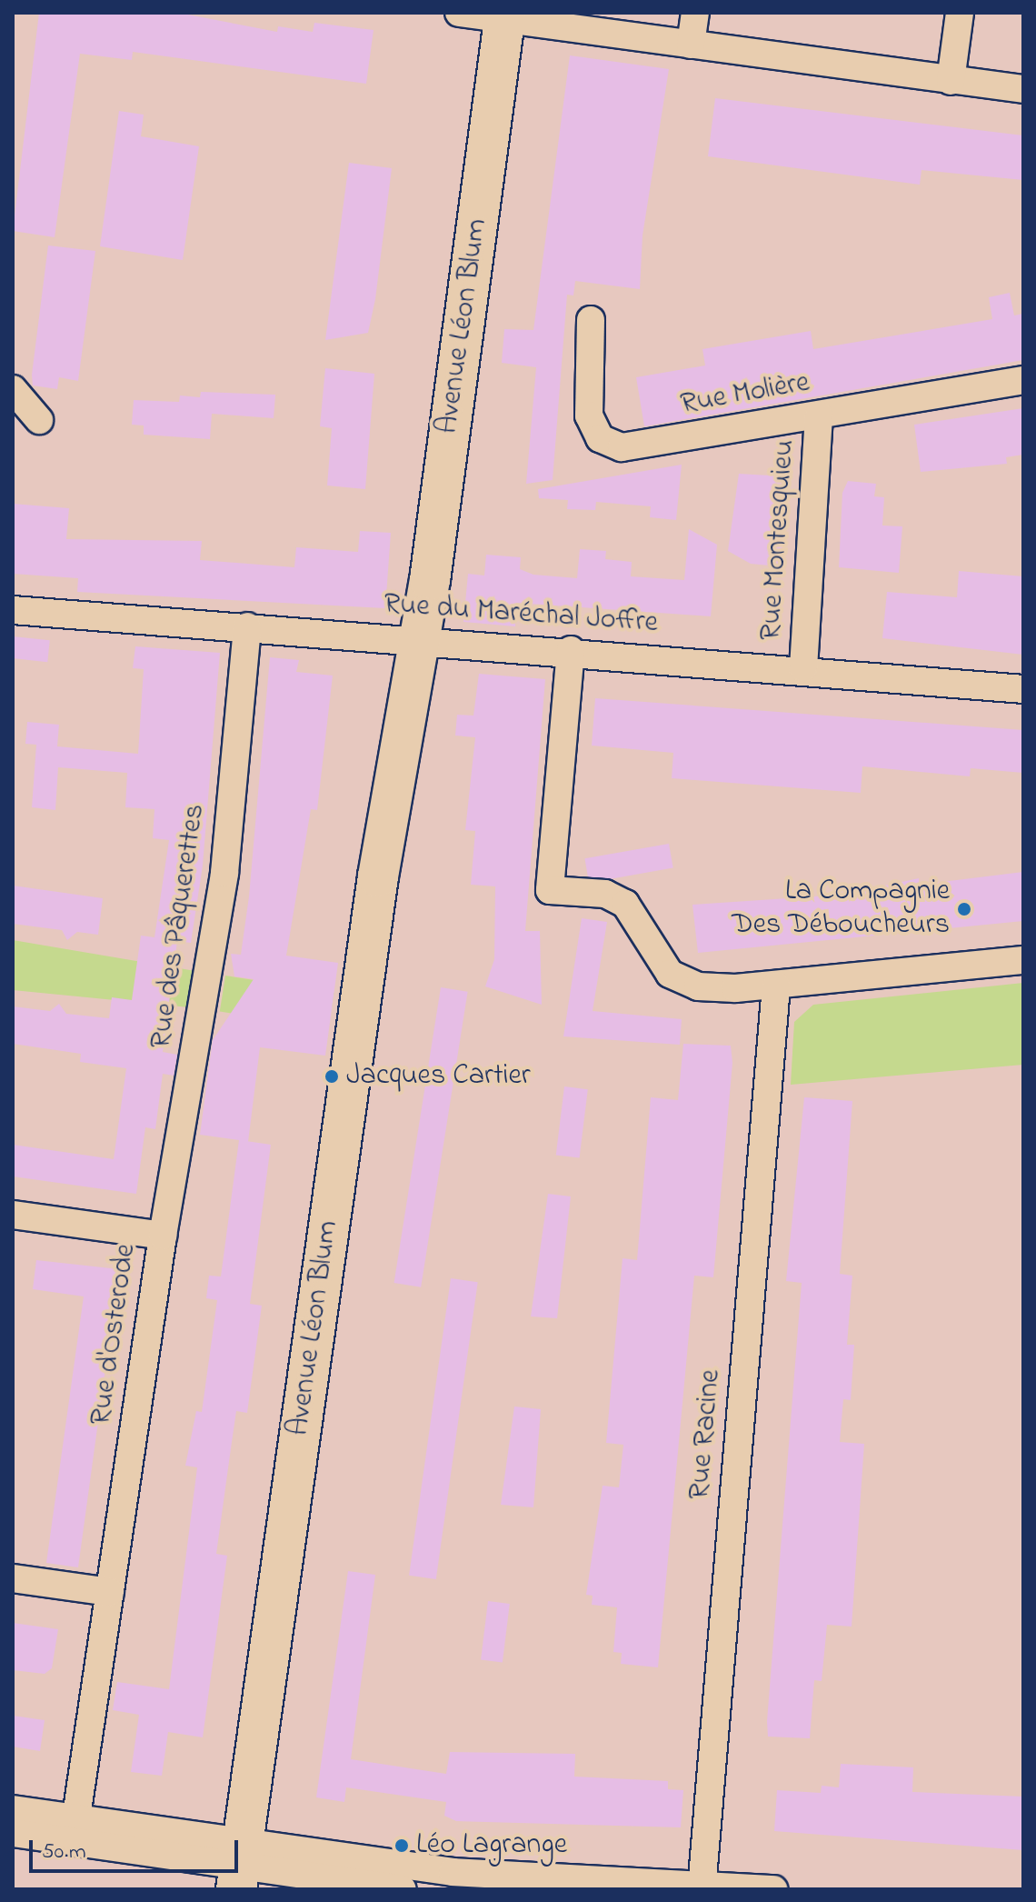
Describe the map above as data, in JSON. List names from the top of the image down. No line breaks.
{"streets":{"main road":["Avenue Léon Blum"],"street":["Rue Molière","Rue Montesquieu","Rue du Maréchal Joffre","Rue des Pâquerettes","Rue d'Osterode","Rue Racine"]},"crossings":[["Avenue Léon Blum","Rue du Maréchal Joffre"],["Rue Molière","Rue Montesquieu"],["Rue Montesquieu","Rue du Maréchal Joffre"],["Rue du Maréchal Joffre","Rue des Pâquerettes"],["Rue des Pâquerettes","Rue d'Osterode"]],"places":["La Compagnie Des Déboucheurs","Jacques Cartier","Léo Lagrange"],"scale_bar":"50 m"}
